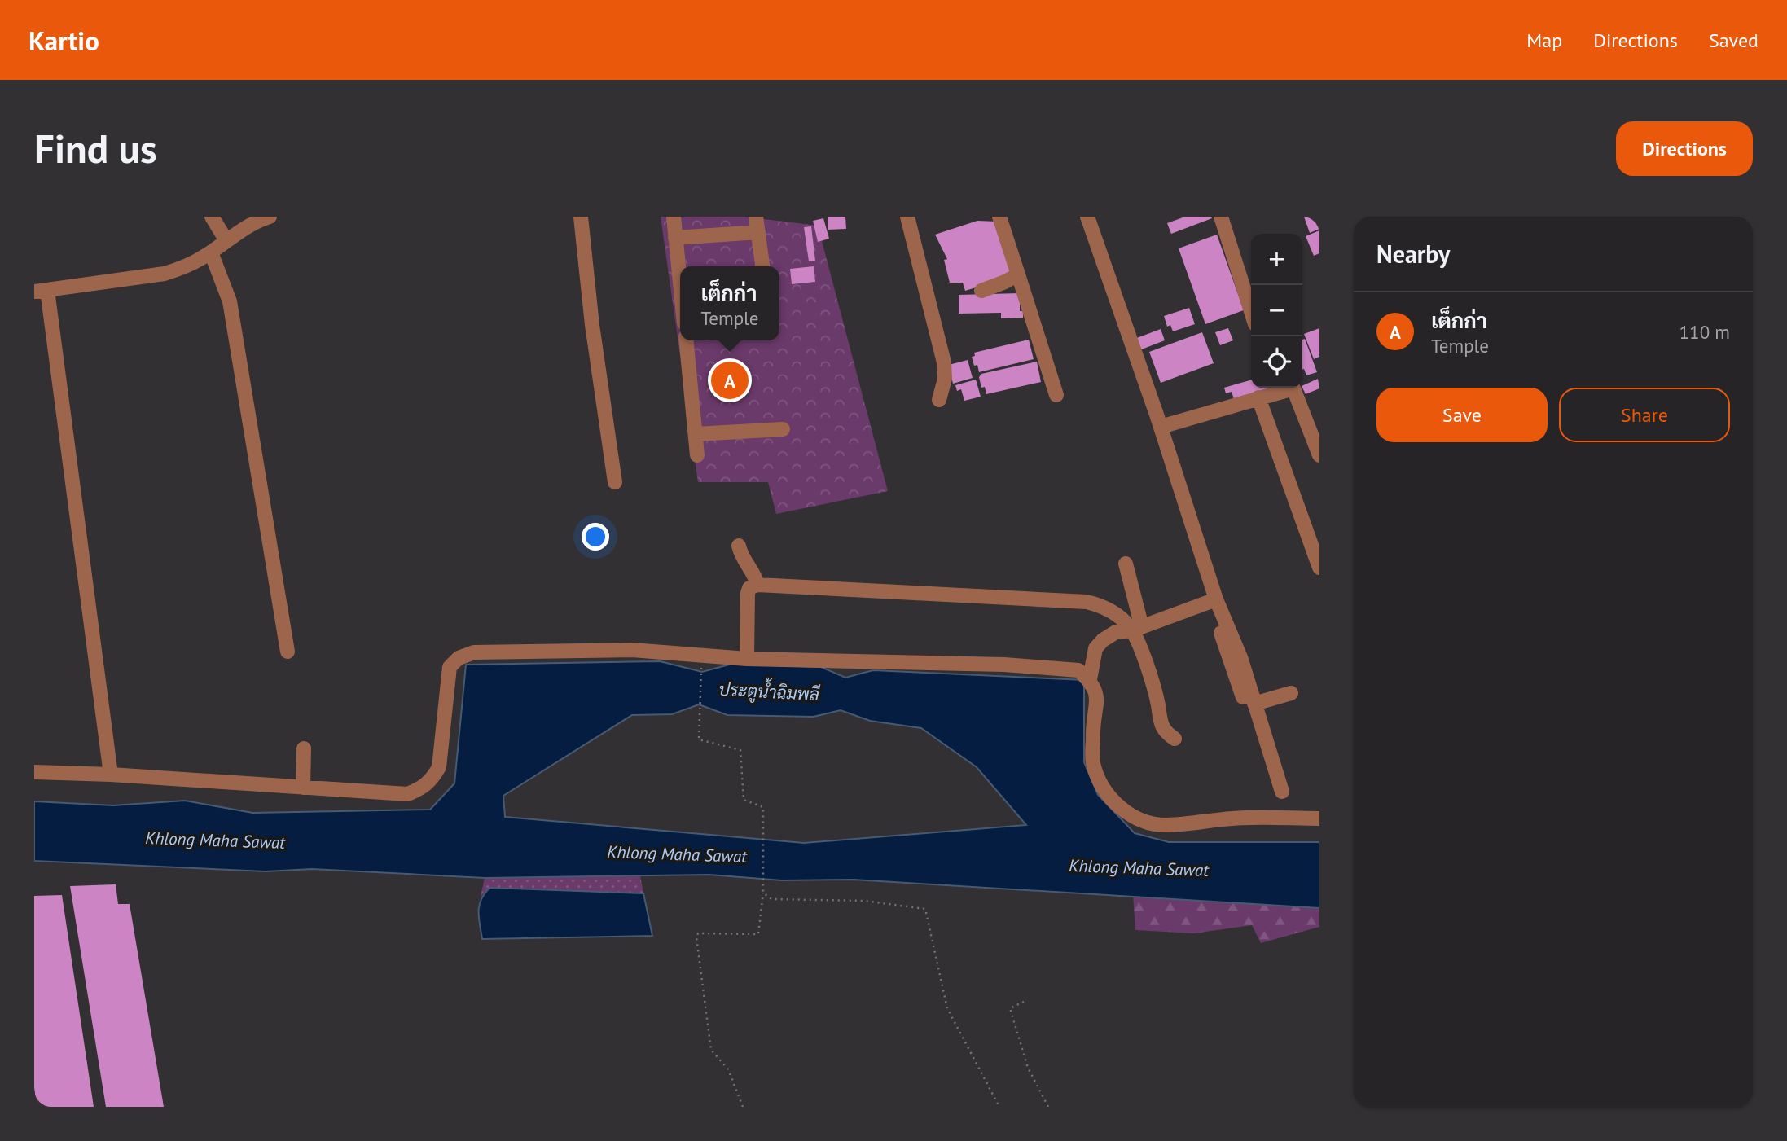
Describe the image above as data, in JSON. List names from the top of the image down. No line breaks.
{"water":["ประตูน้ำฉิมพลี","Khlong Maha Sawat"],"page":{"header":"Kartio","nav":["Map","Directions","Saved"],"buttons":["Directions",["Save","Share"]],"title":"Find us","heading":"Nearby","map_buttons":["+","−"],"popup":["เต็กก่า","Temple"],"list":[{"mark":"A","name":"เต็กก่า","note":"Temple","value":"110 m"}],"pins":"A"}}
